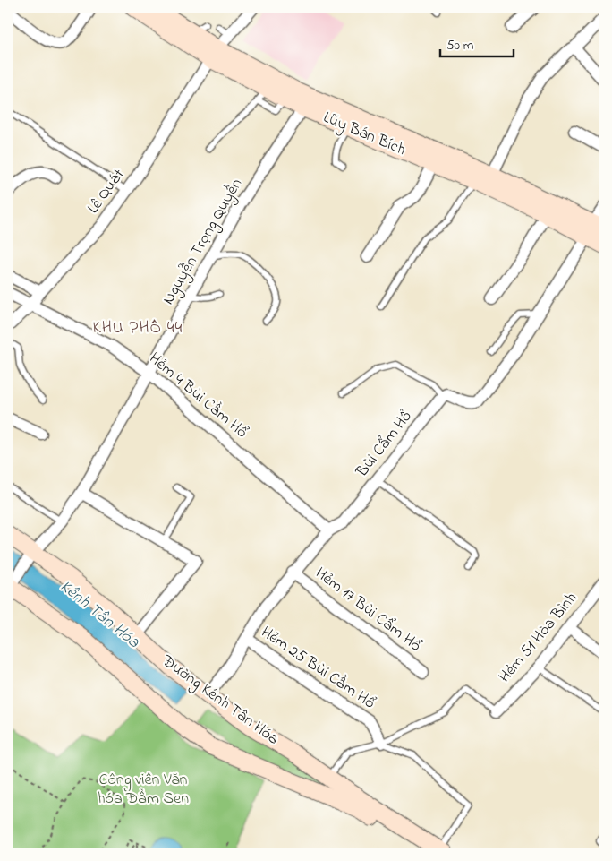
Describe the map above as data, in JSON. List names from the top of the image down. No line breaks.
{"streets":{"street":["Lũy Bán Bích","Lê Quát","Nguyễn Trọng Quyền","Hẻm 4 Bùi Cầm Hổ","Bùi Cẩm Hổ","Hẻm 17 Bùi Cẩm Hổ","Hẻm 51 Hòa Bình","Hẻm 25 Bùi Cầm Hổ","Đường Kênh Tân Hóa"]},"crossings":[["Lũy Bán Bích","Lê Quát"],["Lũy Bán Bích","Nguyễn Trọng Quyền"],["Lê Quát","Hẻm 4 Bùi Cầm Hổ"],["Nguyễn Trọng Quyền","Hẻm 4 Bùi Cầm Hổ"],["Nguyễn Trọng Quyền","Đường Kênh Tân Hóa"],["Hẻm 4 Bùi Cầm Hổ","Bùi Cẩm Hổ"],["Bùi Cẩm Hổ","Hẻm 17 Bùi Cẩm Hổ"],["Bùi Cẩm Hổ","Hẻm 25 Bùi Cầm Hổ"],["Bùi Cẩm Hổ","Đường Kênh Tân Hóa"]],"districts":["KHU PHỐ 44"],"water":["Kênh Tân Hóa"],"parks":["Công viên Văn hóa Đầm Sen"],"scale_bar":"50 m"}
